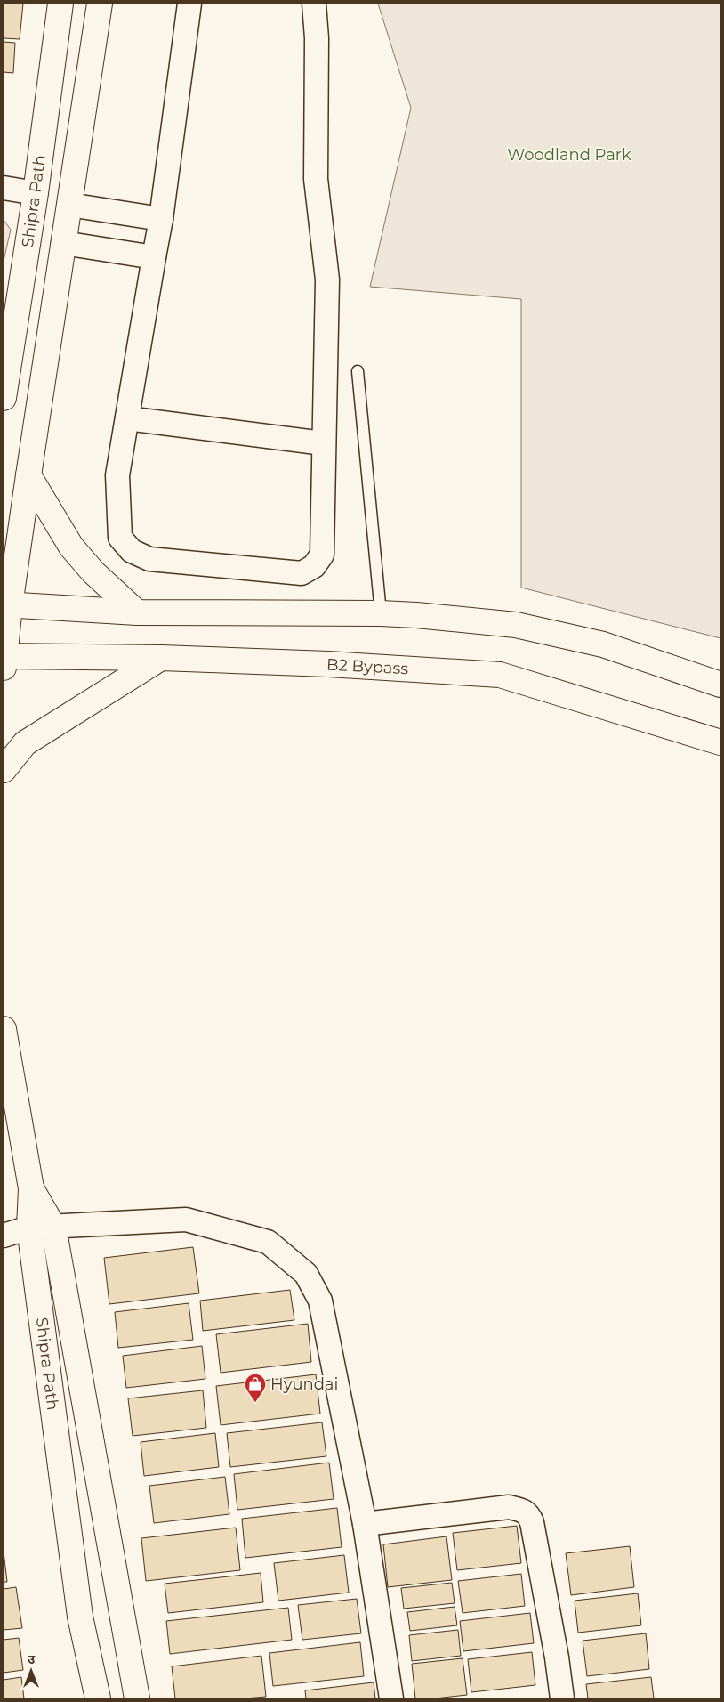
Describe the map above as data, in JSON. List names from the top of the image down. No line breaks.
{"streets":{"street":["Shipra Path","B2 Bypass"]},"parks":["Woodland Park"],"places":{"shop":["Hyundai"]},"north":"top"}
